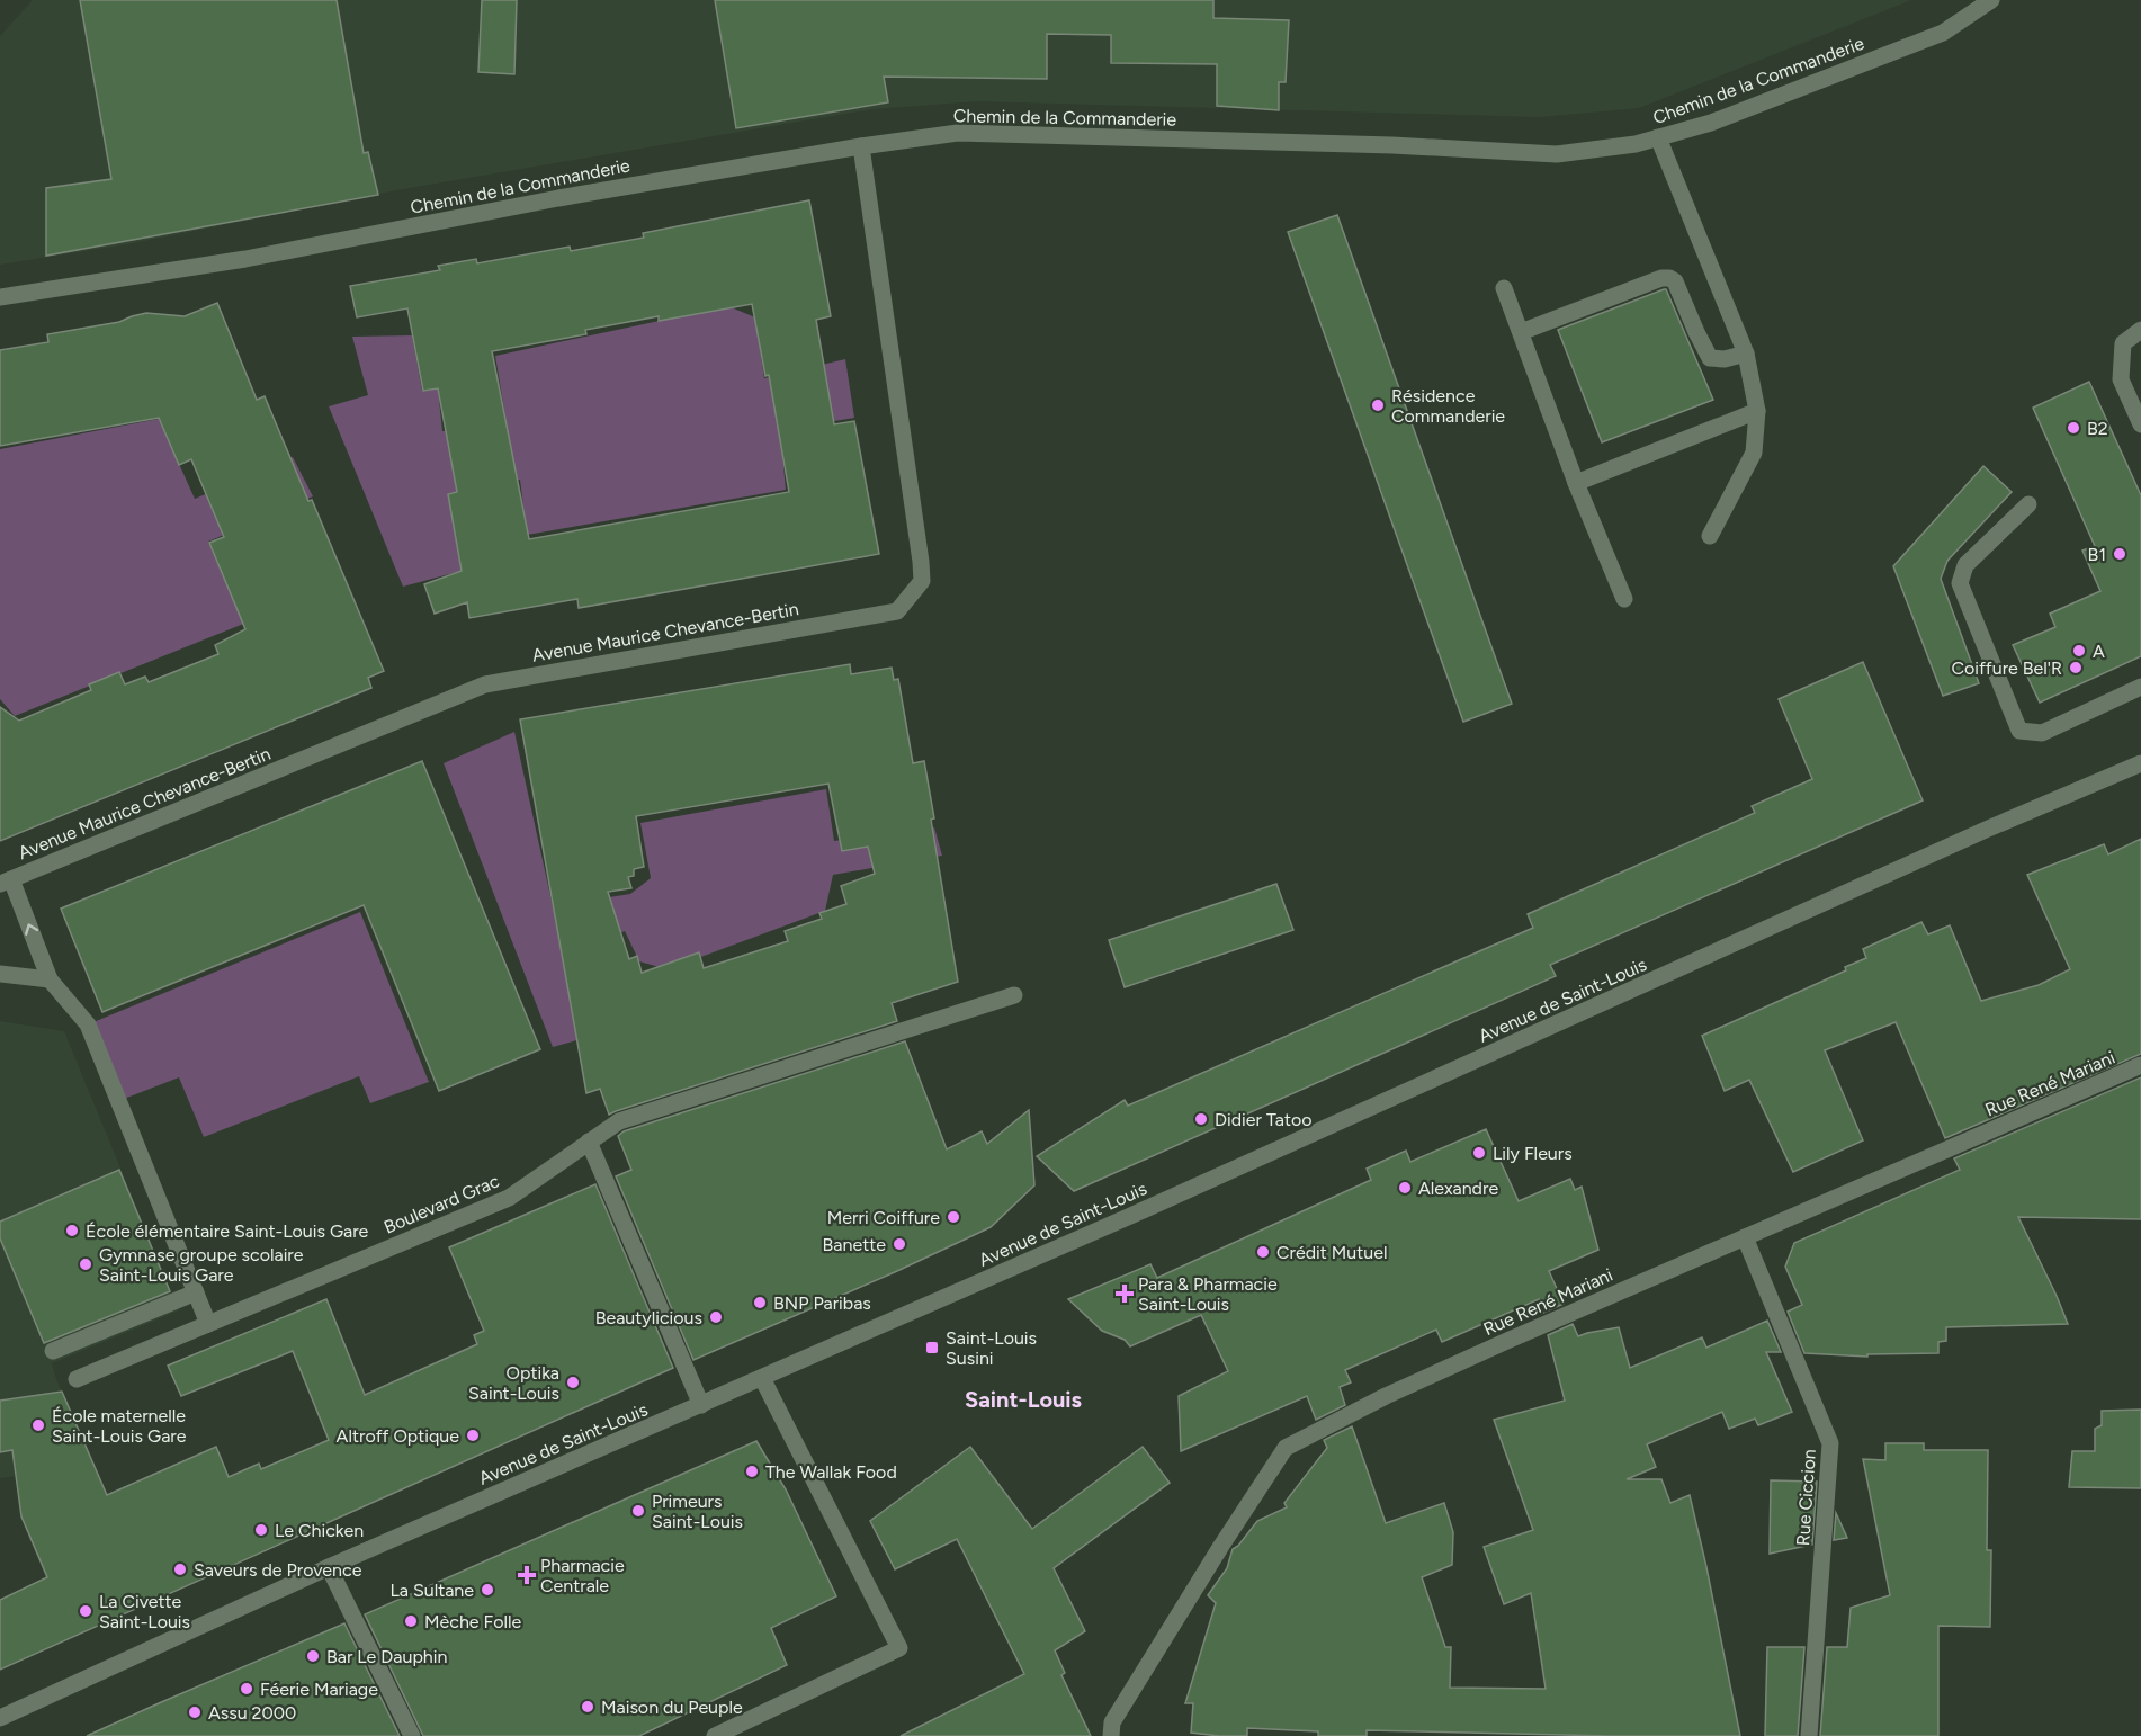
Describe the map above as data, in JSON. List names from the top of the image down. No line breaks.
{"streets":{"street":["Chemin de la Commanderie","Avenue Maurice Chevance-Bertin","Avenue de Saint-Louis","Rue René Mariani","Boulevard Grac","Rue Ciccion"]},"crossings":[["Chemin de la Commanderie","Avenue Maurice Chevance-Bertin"],["Rue René Mariani","Rue Ciccion"]],"districts":["Saint-Louis"],"places":{"other":["Résidence Commanderie","B2","B1","A","Coiffure Bel'R","Didier Tatoo","Lily Fleurs","Alexandre","Merri Coiffure","École élémentaire Saint-Louis Gare","Banette","Crédit Mutuel","Gymnase groupe scolaire Saint-Louis Gare","BNP Paribas","Beautylicious","Optika Saint-Louis","École maternelle Saint-Louis Gare","Altroff Optique","The Wallak Food","Primeurs Saint-Louis","Le Chicken","Saveurs de Provence","La Sultane","La Civette Saint-Louis","Mèche Folle","Bar Le Dauphin","Féerie Mariage","Maison du Peuple","Assu 2000"],"health":["Para & Pharmacie Saint-Louis","Pharmacie Centrale"],"transit":["Saint-Louis Susini"]}}
